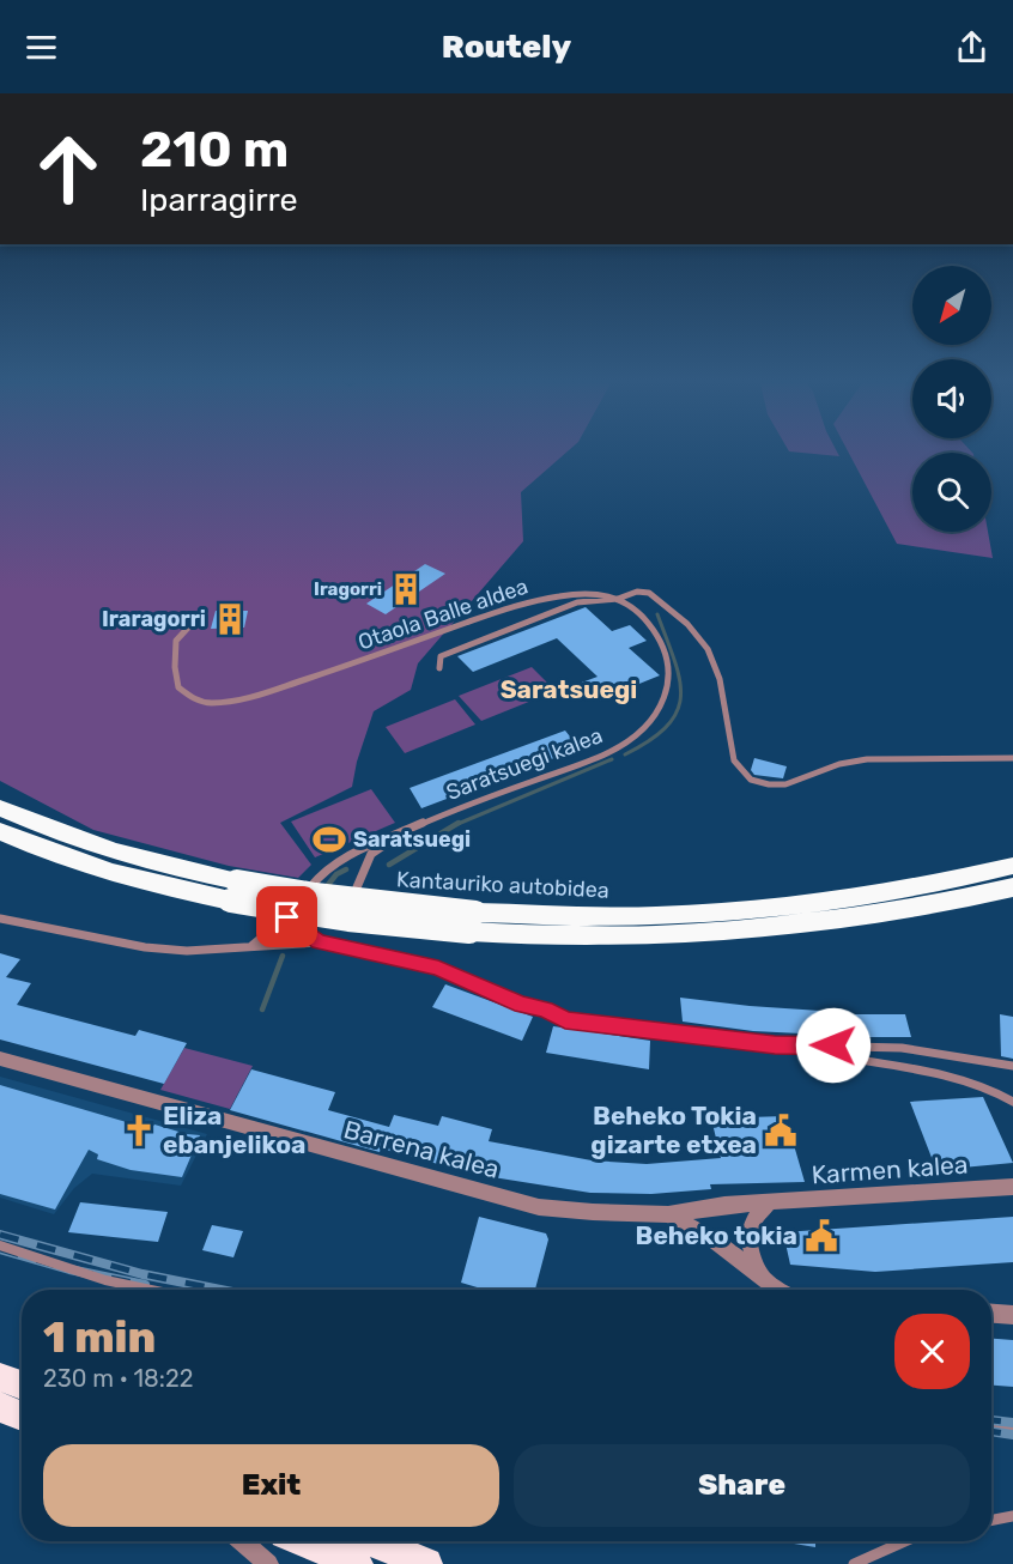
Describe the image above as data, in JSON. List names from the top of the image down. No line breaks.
{"streets":{"highway":["Kantauriko autobidea"],"street":["Otaola Balle aldea","Saratsuegi kalea","Barrena kalea","Karmen kalea"]},"crossings":[["Otaola Balle aldea","Saratsuegi kalea"],["Barrena kalea","Karmen kalea"]],"districts":["Saratsuegi"],"places":{"building":["Iragorri","Iraragorri"],"sports":["Saratsuegi"],"church":["Eliza ebanjelikoa"],"public building":["Beheko Tokia gizarte etxea","Beheko tokia"]},"north":"bottom left","page":{"header":"Routely","turn":["210 m","Iparragirre"],"heading":["1 min","230 m · 18:22"],"buttons":["Exit","Share"]}}
